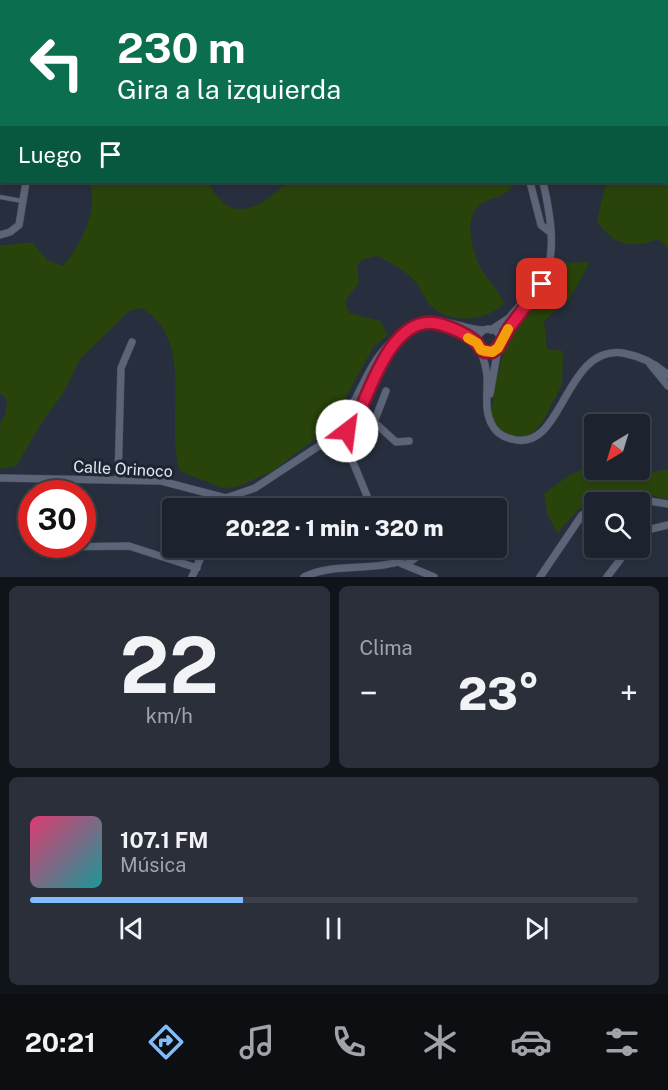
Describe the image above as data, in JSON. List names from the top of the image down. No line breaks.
{"streets":{"street":["Calle Orinoco"]},"north":"bottom left","page":{"turn":["230 m","Gira a la izquierda"],"then":"Luego","limit":"30","trip":"20:22 · 1 min · 320 m","tile":[["22","km/h"],"Clima"],"heat":["−","23°","+"],"song":["107.1 FM","Música"],"tabs":"20:21"}}
